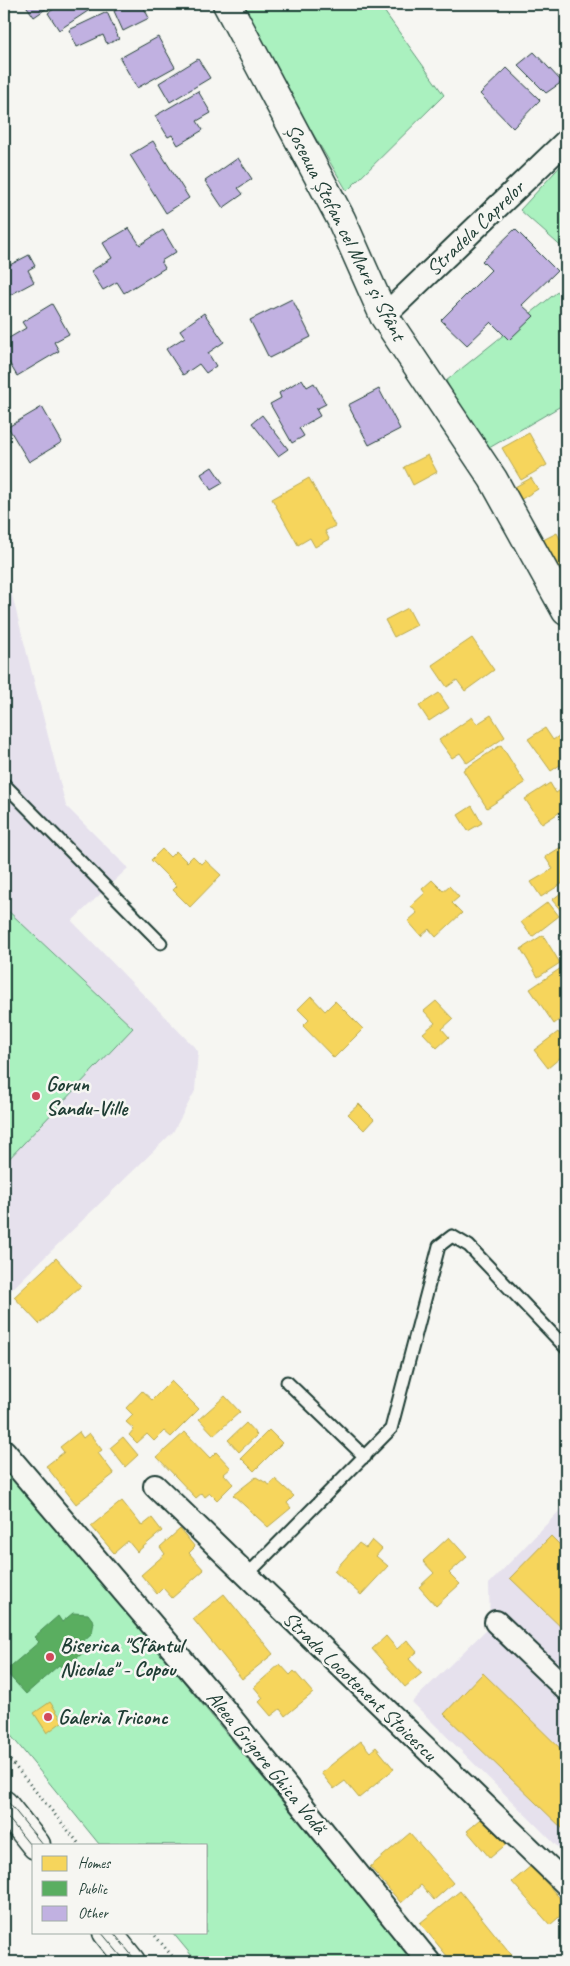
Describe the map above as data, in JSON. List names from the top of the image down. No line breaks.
{"streets":{"street":["Stradela Caprelor","Șoseaua Ștefan cel Mare și Sfânt","Strada Locotenent Stoicescu","Aleea Grigore Ghica Vodă"]},"crossings":[["Stradela Caprelor","Șoseaua Ștefan cel Mare și Sfânt"]],"places":["Gorun Sandu-Ville","Biserica \"Sfântul Nicolae\" - Copou","Galeria Triconc"],"legend":["Homes","Public","Other"]}
